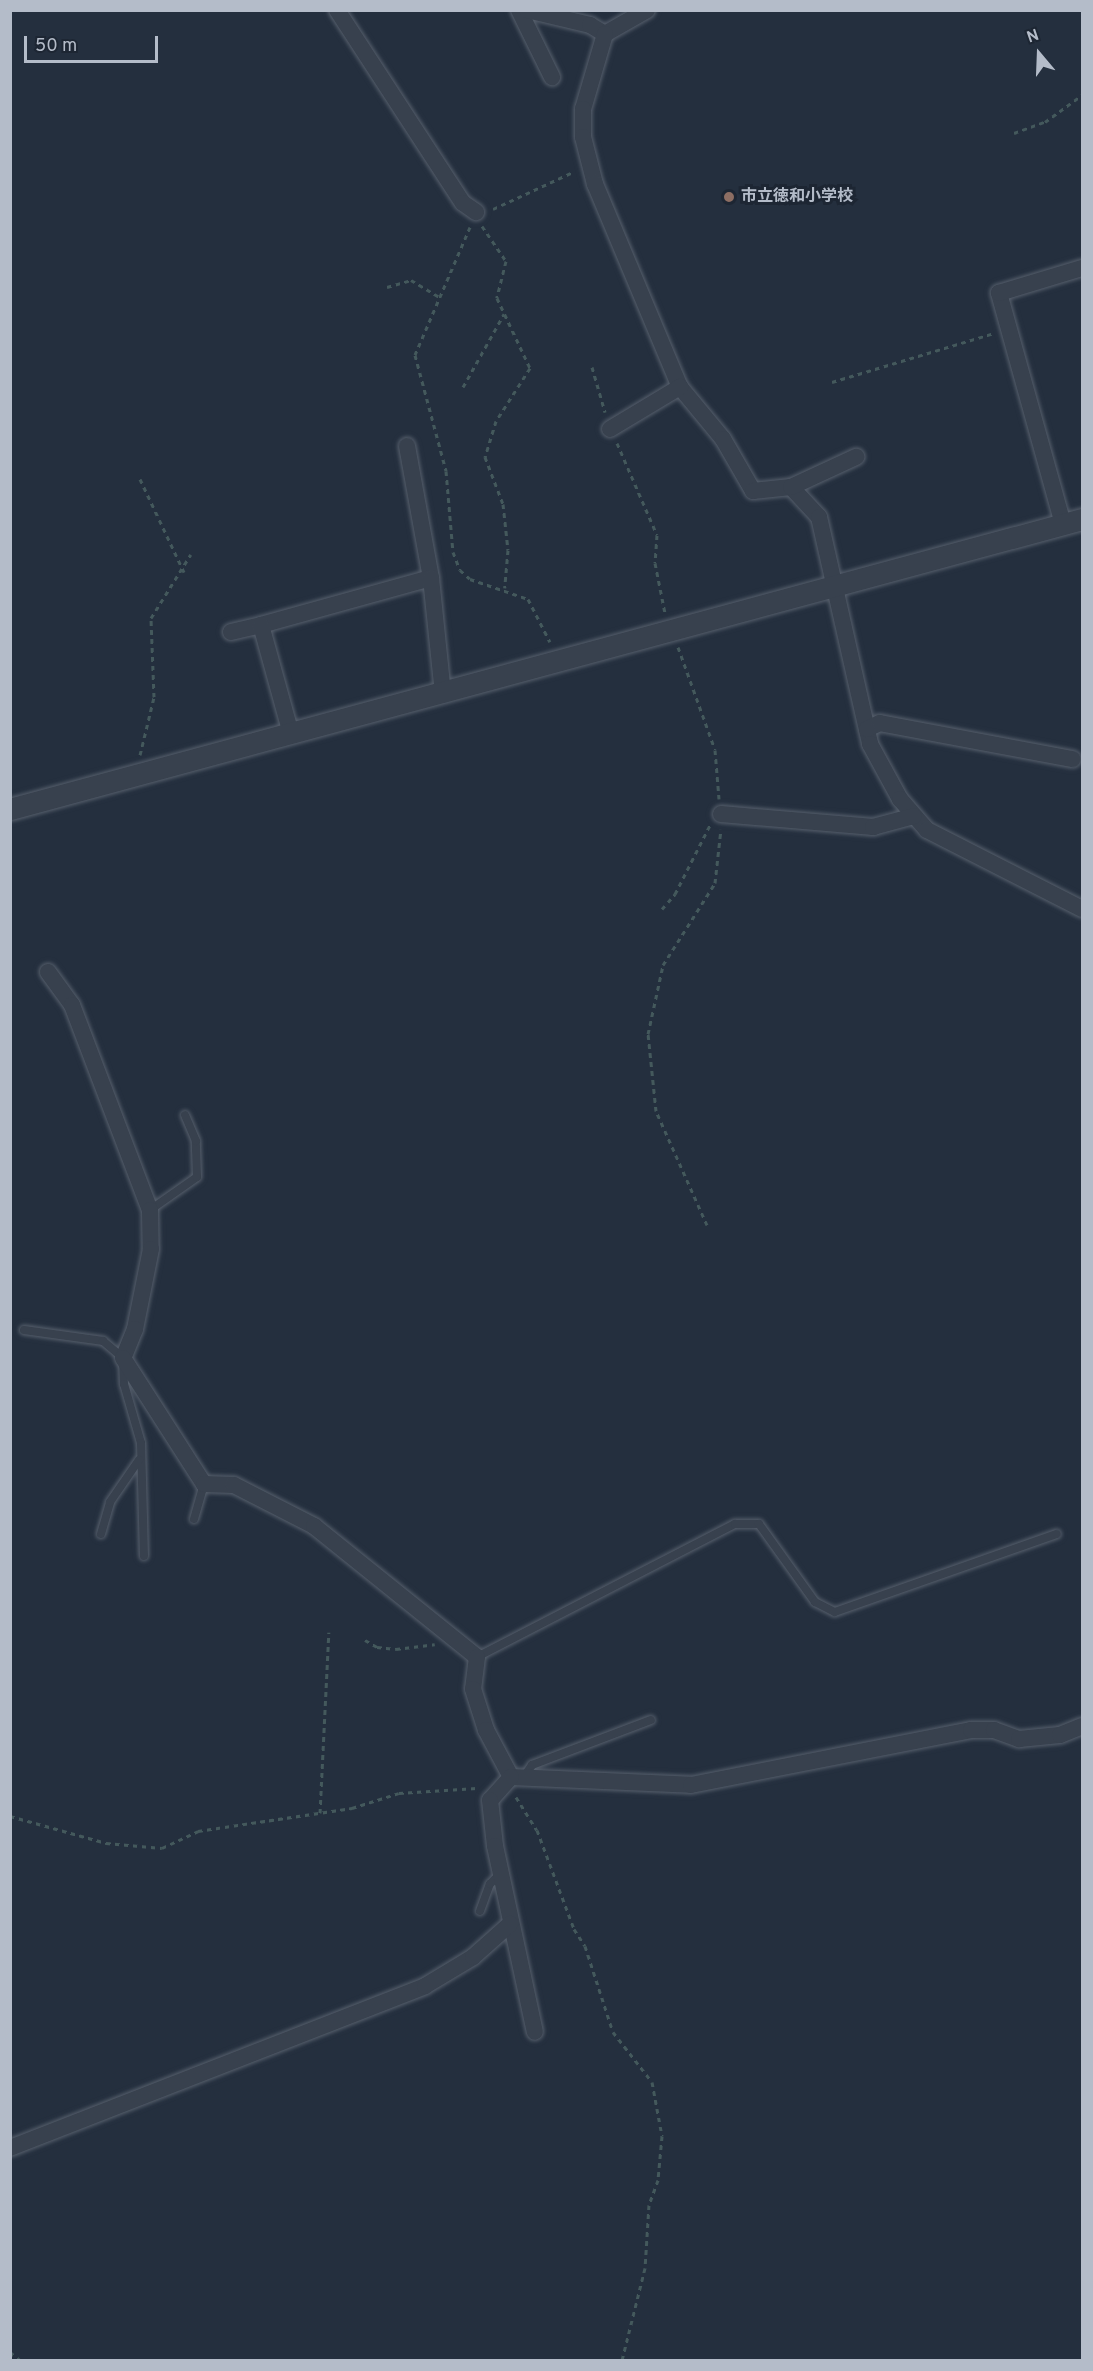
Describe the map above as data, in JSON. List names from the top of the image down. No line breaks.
{"places":["市立徳和小学校"],"scale_bar":"50 m","north":"top"}
